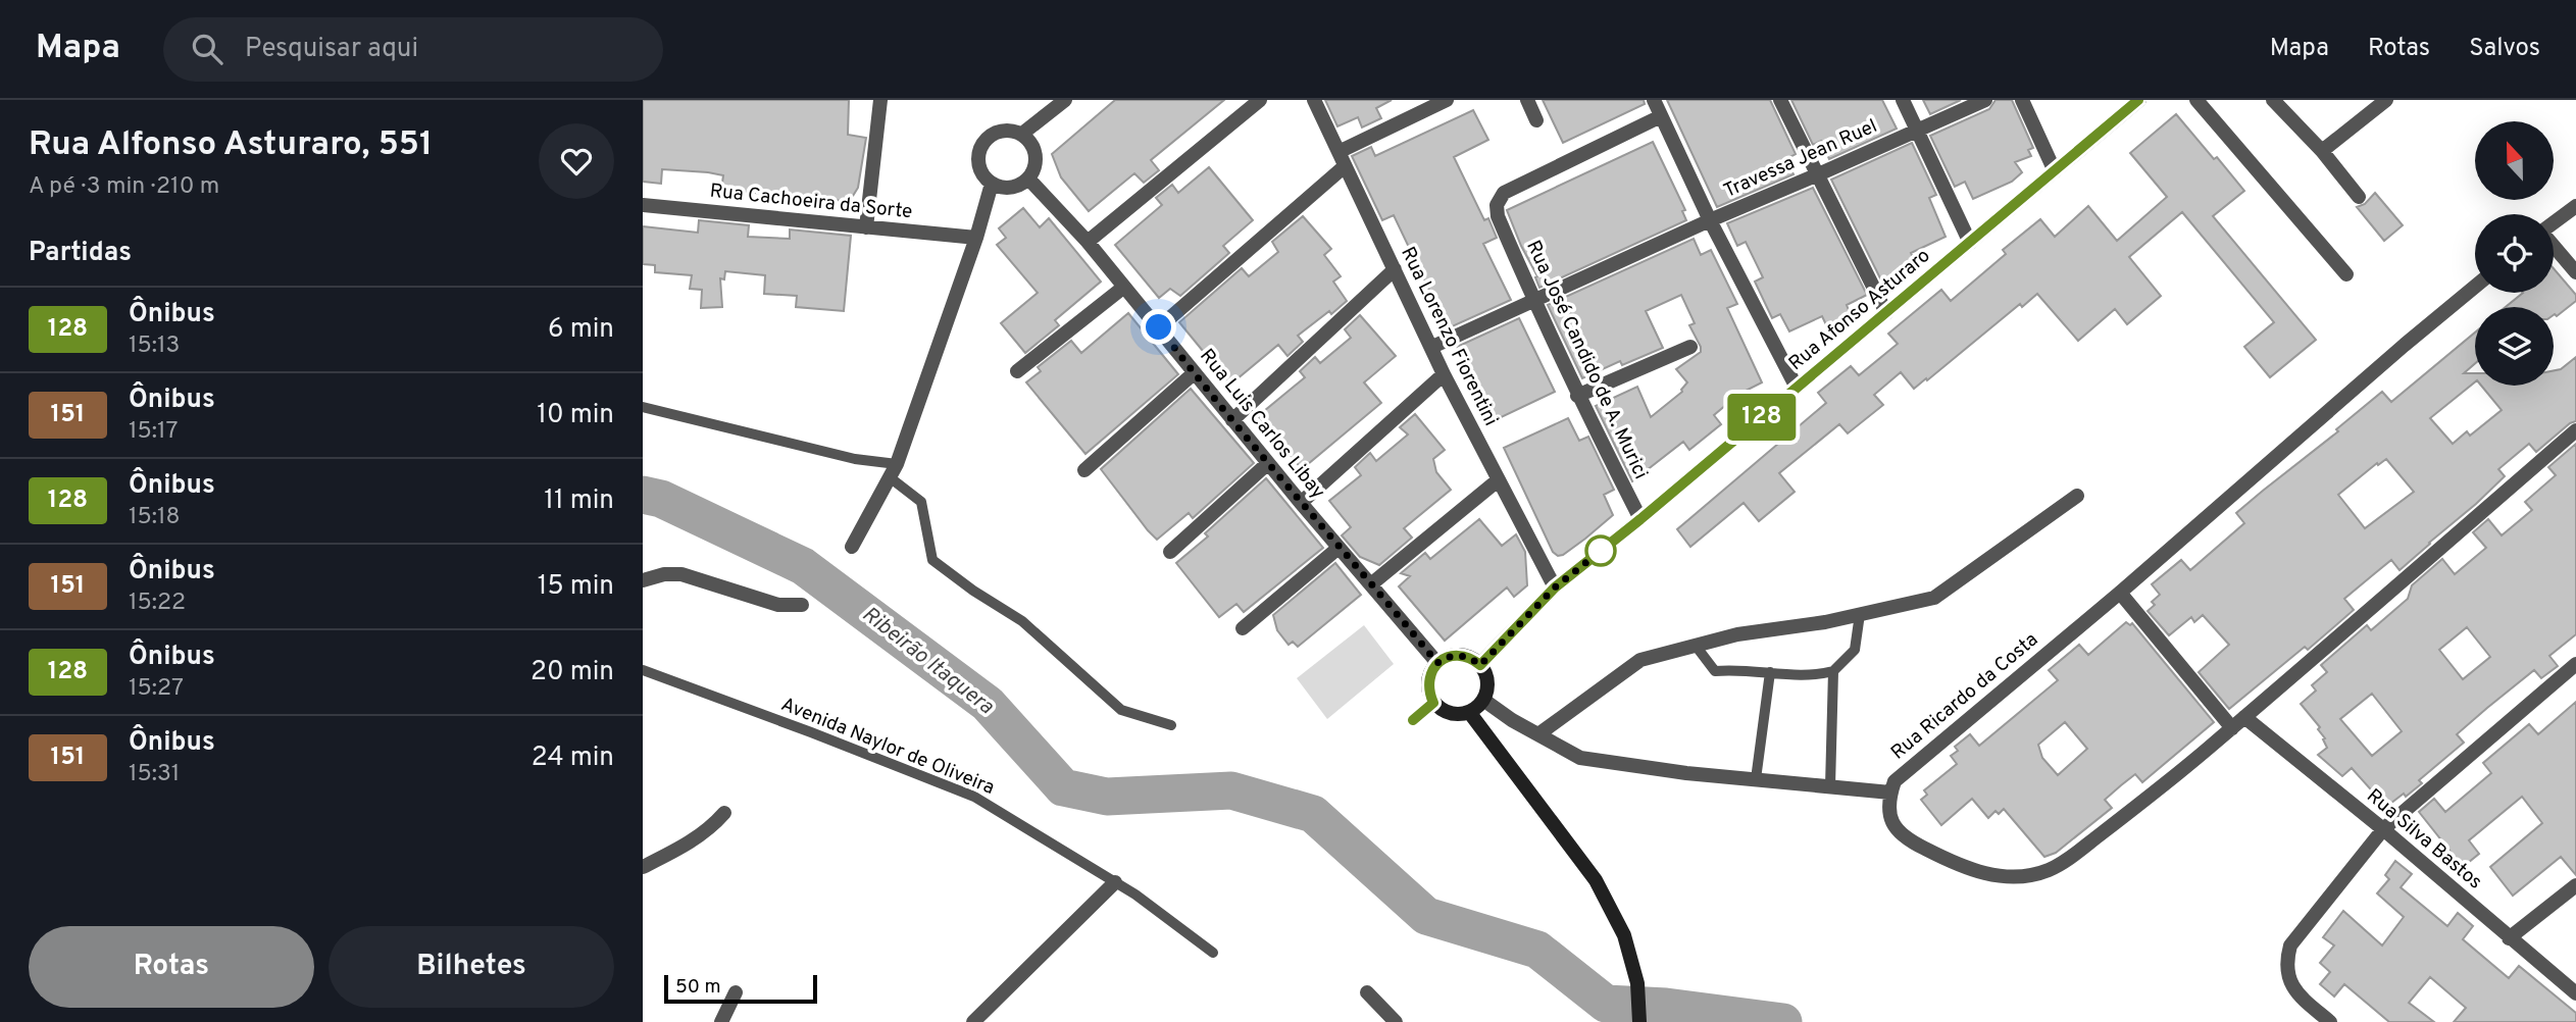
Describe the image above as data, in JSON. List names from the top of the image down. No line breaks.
{"streets":{"street":["Travessa Jean Ruel","Rua Cachoeira da Sorte","Rua Afonso Asturaro","Rua Lorenzo Fiorentini","Rua José Candido de A. Murici","Rua Luis Carlos Libay","Rua Ricardo da Costa","Rua Silva Bastos"],"lane":["Avenida Naylor de Oliveira"]},"crossings":[["Travessa Jean Ruel","Rua Lorenzo Fiorentini"],["Travessa Jean Ruel","Rua José Candido de A. Murici"],["Rua Afonso Asturaro","Rua Lorenzo Fiorentini"],["Rua Afonso Asturaro","Rua José Candido de A. Murici"],["Rua Afonso Asturaro","Rua Luis Carlos Libay"]],"water":["Ribeirão Itaquera"],"lines":["bus line 128"],"scale_bar":"50 m","north":"top","page":{"header":"Mapa","search":"Pesquisar aqui","nav":["Mapa","Rotas","Salvos"],"heading":[["Rua Alfonso Asturaro, 551","A pé · 3 min · 210 m"],"Partidas"],"on_map":"128","list":[{"mark":"128","name":"Ônibus","note":"15:13","value":"6 min"},{"mark":"151","name":"Ônibus","note":"15:17","value":"10 min"},{"mark":"128","name":"Ônibus","note":"15:18","value":"11 min"},{"mark":"151","name":"Ônibus","note":"15:22","value":"15 min"},{"mark":"128","name":"Ônibus","note":"15:27","value":"20 min"},{"mark":"151","name":"Ônibus","note":"15:31","value":"24 min"}],"buttons":["Rotas","Bilhetes"],"scale":"50 m"}}
